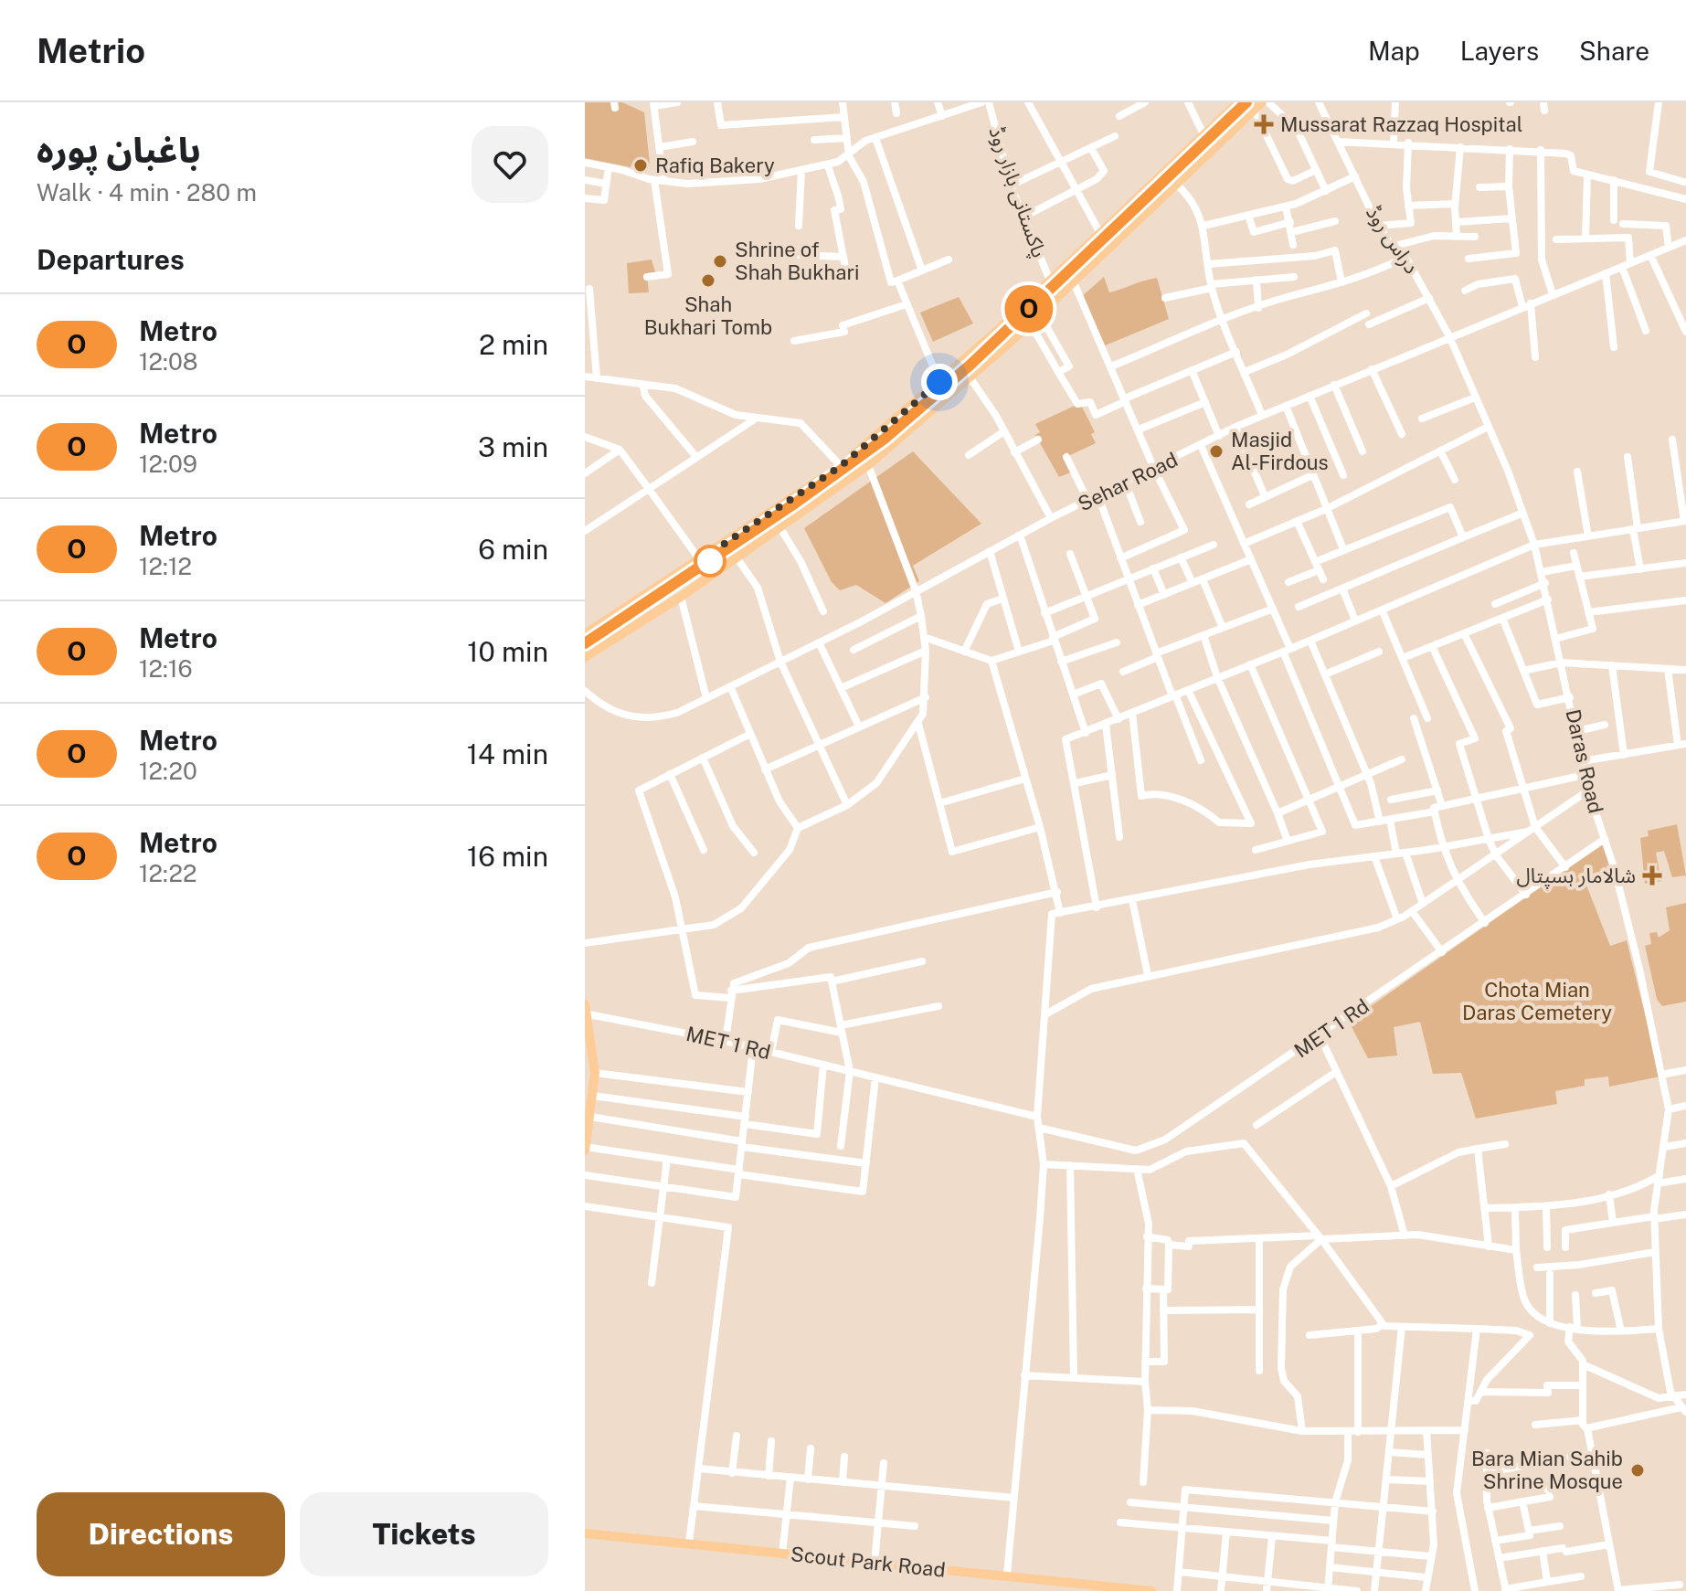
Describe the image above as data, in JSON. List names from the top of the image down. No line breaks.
{"streets":{"main road":["Scout Park Road"],"street":["پاکستانی بازار روڈ","دراس روڈ","Sehar Road","Daras Road","MET 1 Rd"]},"crossings":[["دراس روڈ","Sehar Road"],["دراس روڈ","Daras Road"],["Sehar Road","Daras Road"],["Daras Road","MET 1 Rd"]],"parks":["Chota Mian Daras Cemetery"],"places":{"health":["Mussarat Razzaq Hospital","شالامار ہسپتال"],"other":["Rafiq Bakery","Shrine of Shah Bukhari","Shah Bukhari Tomb","Masjid Al-Firdous","Bara Mian Sahib Shrine Mosque"]},"lines":["metro line O"],"page":{"header":"Metrio","nav":["Map","Layers","Share"],"heading":[["باغبان پورہ","Walk · 4 min · 280 m"],"Departures"],"on_map":"O","list":[{"mark":"O","name":"Metro","note":"12:08","value":"2 min"},{"mark":"O","name":"Metro","note":"12:09","value":"3 min"},{"mark":"O","name":"Metro","note":"12:12","value":"6 min"},{"mark":"O","name":"Metro","note":"12:16","value":"10 min"},{"mark":"O","name":"Metro","note":"12:20","value":"14 min"},{"mark":"O","name":"Metro","note":"12:22","value":"16 min"}],"buttons":["Directions","Tickets"]}}
